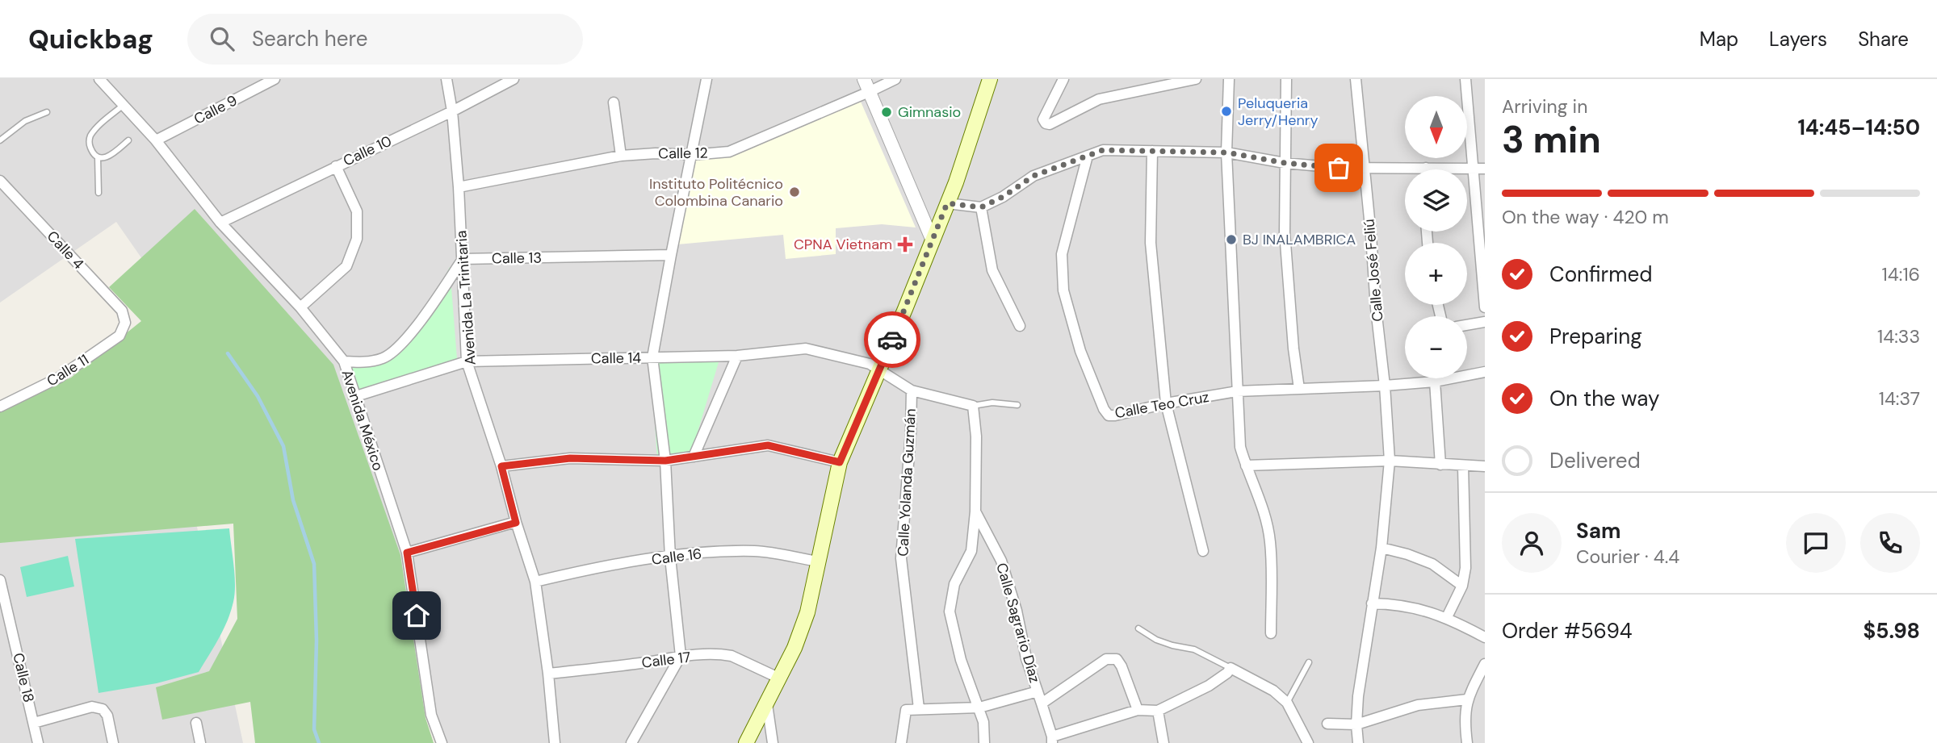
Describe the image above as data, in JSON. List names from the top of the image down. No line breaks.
{"streets":{"street":["Calle 9","Calle 10","Calle 12","Calle 4","Calle 13","Calle José Feliú","Avenida La Trinitaria","Calle 14","Calle 11","Calle Teo Cruz","Avenida México","Calle Yolanda Guzmán","Calle 16","Calle Sagrario Díaz","Calle 17","Calle 18"]},"crossings":[["Calle 9","Avenida México"],["Calle 10","Avenida La Trinitaria"],["Calle 10","Avenida México"],["Calle 12","Avenida La Trinitaria"],["Calle 4","Calle 11"],["Calle 13","Avenida La Trinitaria"],["Calle José Feliú","Calle Teo Cruz"],["Avenida La Trinitaria","Calle 14"],["Avenida La Trinitaria","Calle 16"],["Avenida La Trinitaria","Calle 17"],["Calle 14","Avenida México"]],"places":{"other":["Peluqueria Jerry/Henry","Gimnasio","Instituto Politécnico Colombina Canario","BJ INALAMBRICA"],"health":["CPNA Vietnam"]},"north":"bottom","page":{"header":"Quickbag","search":"Search here","nav":["Map","Layers","Share"],"heading":["3 min","Arriving in","14:45–14:50"],"panel":["Sam","Courier · 4.4","Order #5694","$5.98"],"map_buttons":["+","−"],"bar":"On the way · 420 m","list":[["Confirmed","14:16"],["Preparing","14:33"],["On the way","14:37"],"Delivered"]}}
